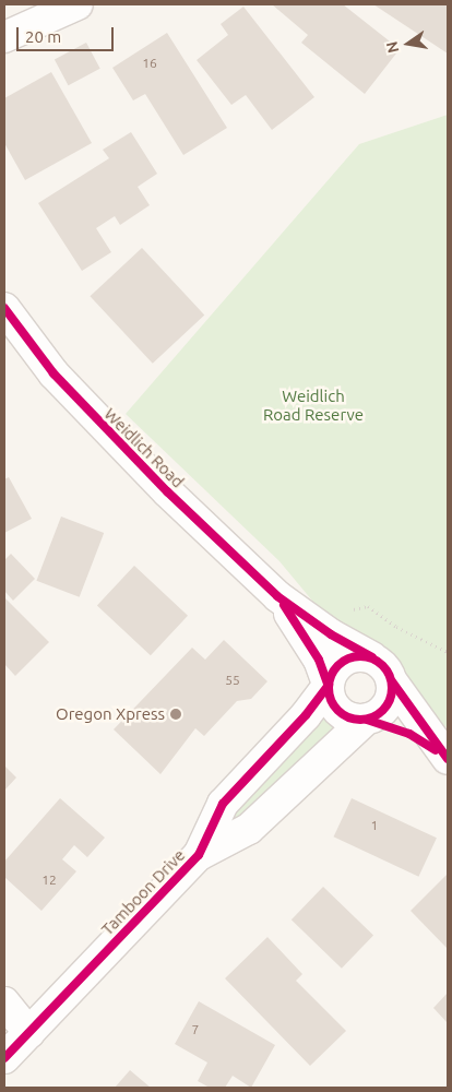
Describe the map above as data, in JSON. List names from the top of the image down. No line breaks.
{"streets":{"street":["Weidlich Road","Tamboon Drive"]},"crossings":[["Weidlich Road","Tamboon Drive"]],"parks":["Weidlich Road Reserve"],"places":["Oregon Xpress"],"house_numbers":["16","55","1","12","7"],"scale_bar":"20 m","north":"left"}
